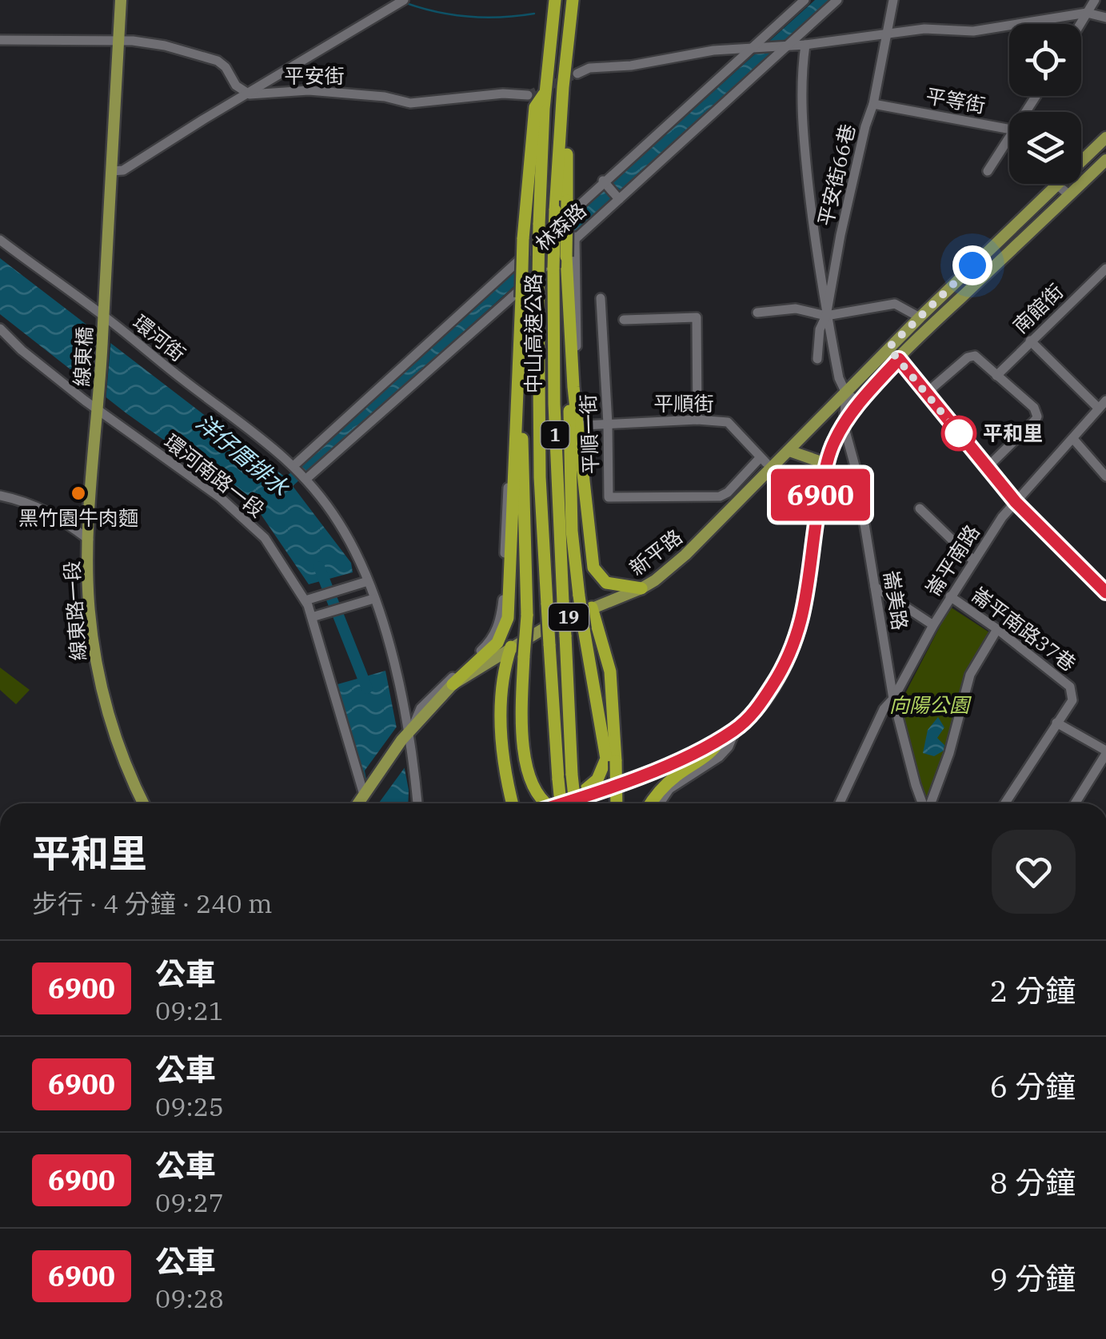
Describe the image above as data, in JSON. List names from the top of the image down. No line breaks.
{"streets":{"highway":["中山高速公路","1"],"main road":["線東橋","新平路","線東路一段","19"],"street":["平安街","平等街","平安街66巷","林森路","南館街","環河街","平順街","平順一街","環河南路一段","崙平南路","崙美路","崙平南路37巷"]},"crossings":[["平等街","平安街66巷"],["林森路","環河街"],["林森路","平順街"],["環河街","線東橋"],["環河街","新平路"],["線東橋","環河南路一段"],["線東橋","線東路一段"],["平順街","平順一街"],["環河南路一段","新平路"],["環河南路一段","線東路一段"],["新平路","崙美路"],["新平路","19"],["崙平南路","崙美路"],["崙平南路","崙平南路37巷"]],"water":["洋仔厝排水"],"parks":["向陽公園"],"places":["平和里","黑竹園牛肉麵"],"lines":["bus line 6900"],"page":{"on_map":"6900","heading":["平和里","步行 · 4 分鐘 · 240 m"],"list":[{"mark":"6900","name":"公車","note":"09:21","value":"2 分鐘"},{"mark":"6900","name":"公車","note":"09:25","value":"6 分鐘"},{"mark":"6900","name":"公車","note":"09:27","value":"8 分鐘"},{"mark":"6900","name":"公車","note":"09:28","value":"9 分鐘"}]}}
